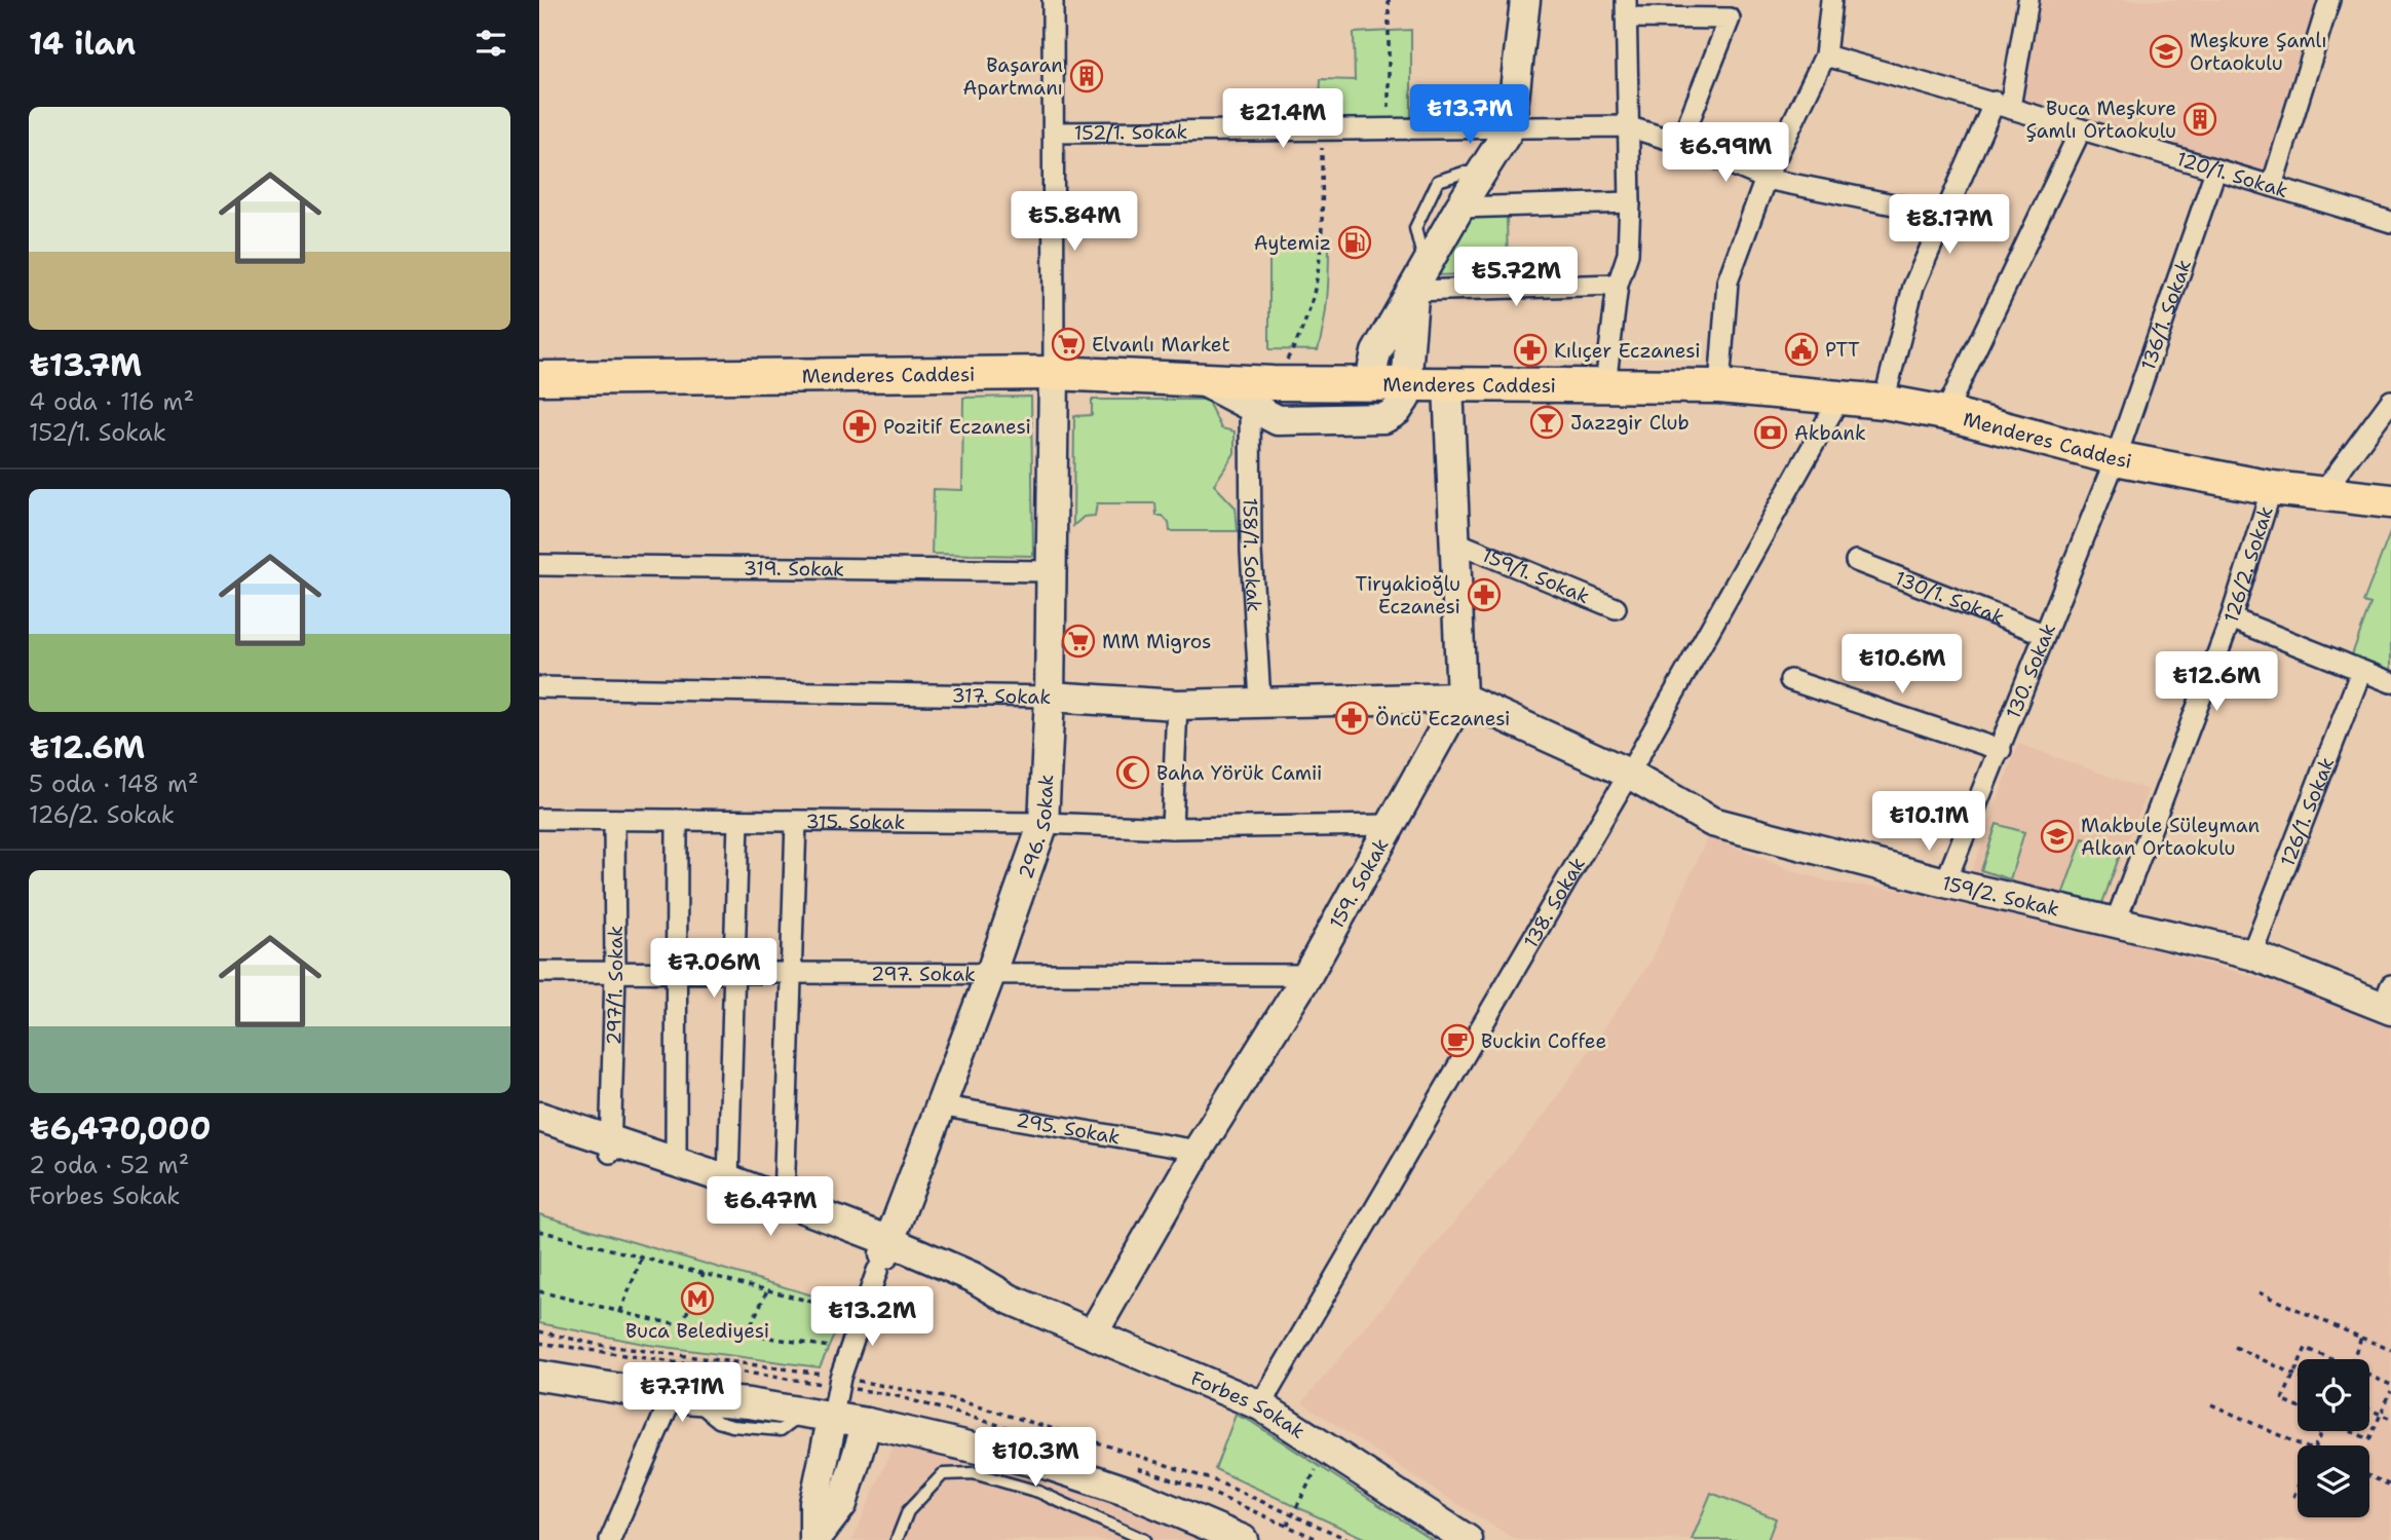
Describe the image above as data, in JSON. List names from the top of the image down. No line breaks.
{"streets":{"main road":["Menderes Caddesi"],"street":["152/1. Sokak","120/1. Sokak","136/1. Sokak","158/1. Sokak","126/2. Sokak","319. Sokak","159/1. Sokak","130/1. Sokak","130. Sokak","317. Sokak","126/1. Sokak","315. Sokak","296. Sokak","159. Sokak","159/2. Sokak","138. Sokak","297. Sokak","297/1. Sokak","295. Sokak","Forbes Sokak"]},"crossings":[["120/1. Sokak","136/1. Sokak"],["136/1. Sokak","Menderes Caddesi"],["136/1. Sokak","130. Sokak"],["Menderes Caddesi","126/2. Sokak"],["Menderes Caddesi","130. Sokak"],["Menderes Caddesi","296. Sokak"],["Menderes Caddesi","138. Sokak"],["158/1. Sokak","317. Sokak"],["126/2. Sokak","159/2. Sokak"],["319. Sokak","296. Sokak"],["130/1. Sokak","130. Sokak"],["130. Sokak","159/2. Sokak"],["317. Sokak","296. Sokak"],["317. Sokak","159. Sokak"],["317. Sokak","159/2. Sokak"],["126/1. Sokak","159/2. Sokak"],["315. Sokak","296. Sokak"],["315. Sokak","159. Sokak"],["315. Sokak","297/1. Sokak"],["296. Sokak","297. Sokak"],["296. Sokak","295. Sokak"],["296. Sokak","Forbes Sokak"],["159. Sokak","159/2. Sokak"],["159. Sokak","297. Sokak"],["159. Sokak","295. Sokak"],["159. Sokak","Forbes Sokak"],["159/2. Sokak","138. Sokak"],["138. Sokak","Forbes Sokak"],["297. Sokak","297/1. Sokak"],["297/1. Sokak","Forbes Sokak"]],"places":{"school or university":["Meşkure Şamlı Ortaokulu","Makbule Süleyman Alkan Ortaokulu"],"building":["Başaran Apartmanı","Buca Meşkure Şamlı Ortaokulu"],"fuel station":["Aytemiz"],"supermarket":["Elvanlı Market","MM Migros"],"public building":["PTT"],"pharmacy":["Kılıçer Eczanesi","Pozitif Eczanesi","Tiryakioğlu Eczanesi","Öncü Eczanesi"],"bar":["Jazzgir Club"],"bank":["Akbank"],"mosque":["Baha Yörük Camii"],"cafe":["Buckin Coffee"],"metro station":["Buca Belediyesi"]},"page":{"heading":"14 ilan","price":["₺13.7M","₺21.4M","₺6.99M","₺5.84M","₺8.17M","₺5.72M","₺10.6M","₺12.6M","₺10.1M","₺7.06M","₺6.47M","₺13.2M","₺7.71M","₺10.3M"],"list":[{"name":"₺13.7M","note":"4 oda · 116 m² · 152/1. Sokak"},{"name":"₺12.6M","note":"5 oda · 148 m² · 126/2. Sokak"},{"name":"₺6,470,000","note":"2 oda · 52 m² · Forbes Sokak"}]}}
